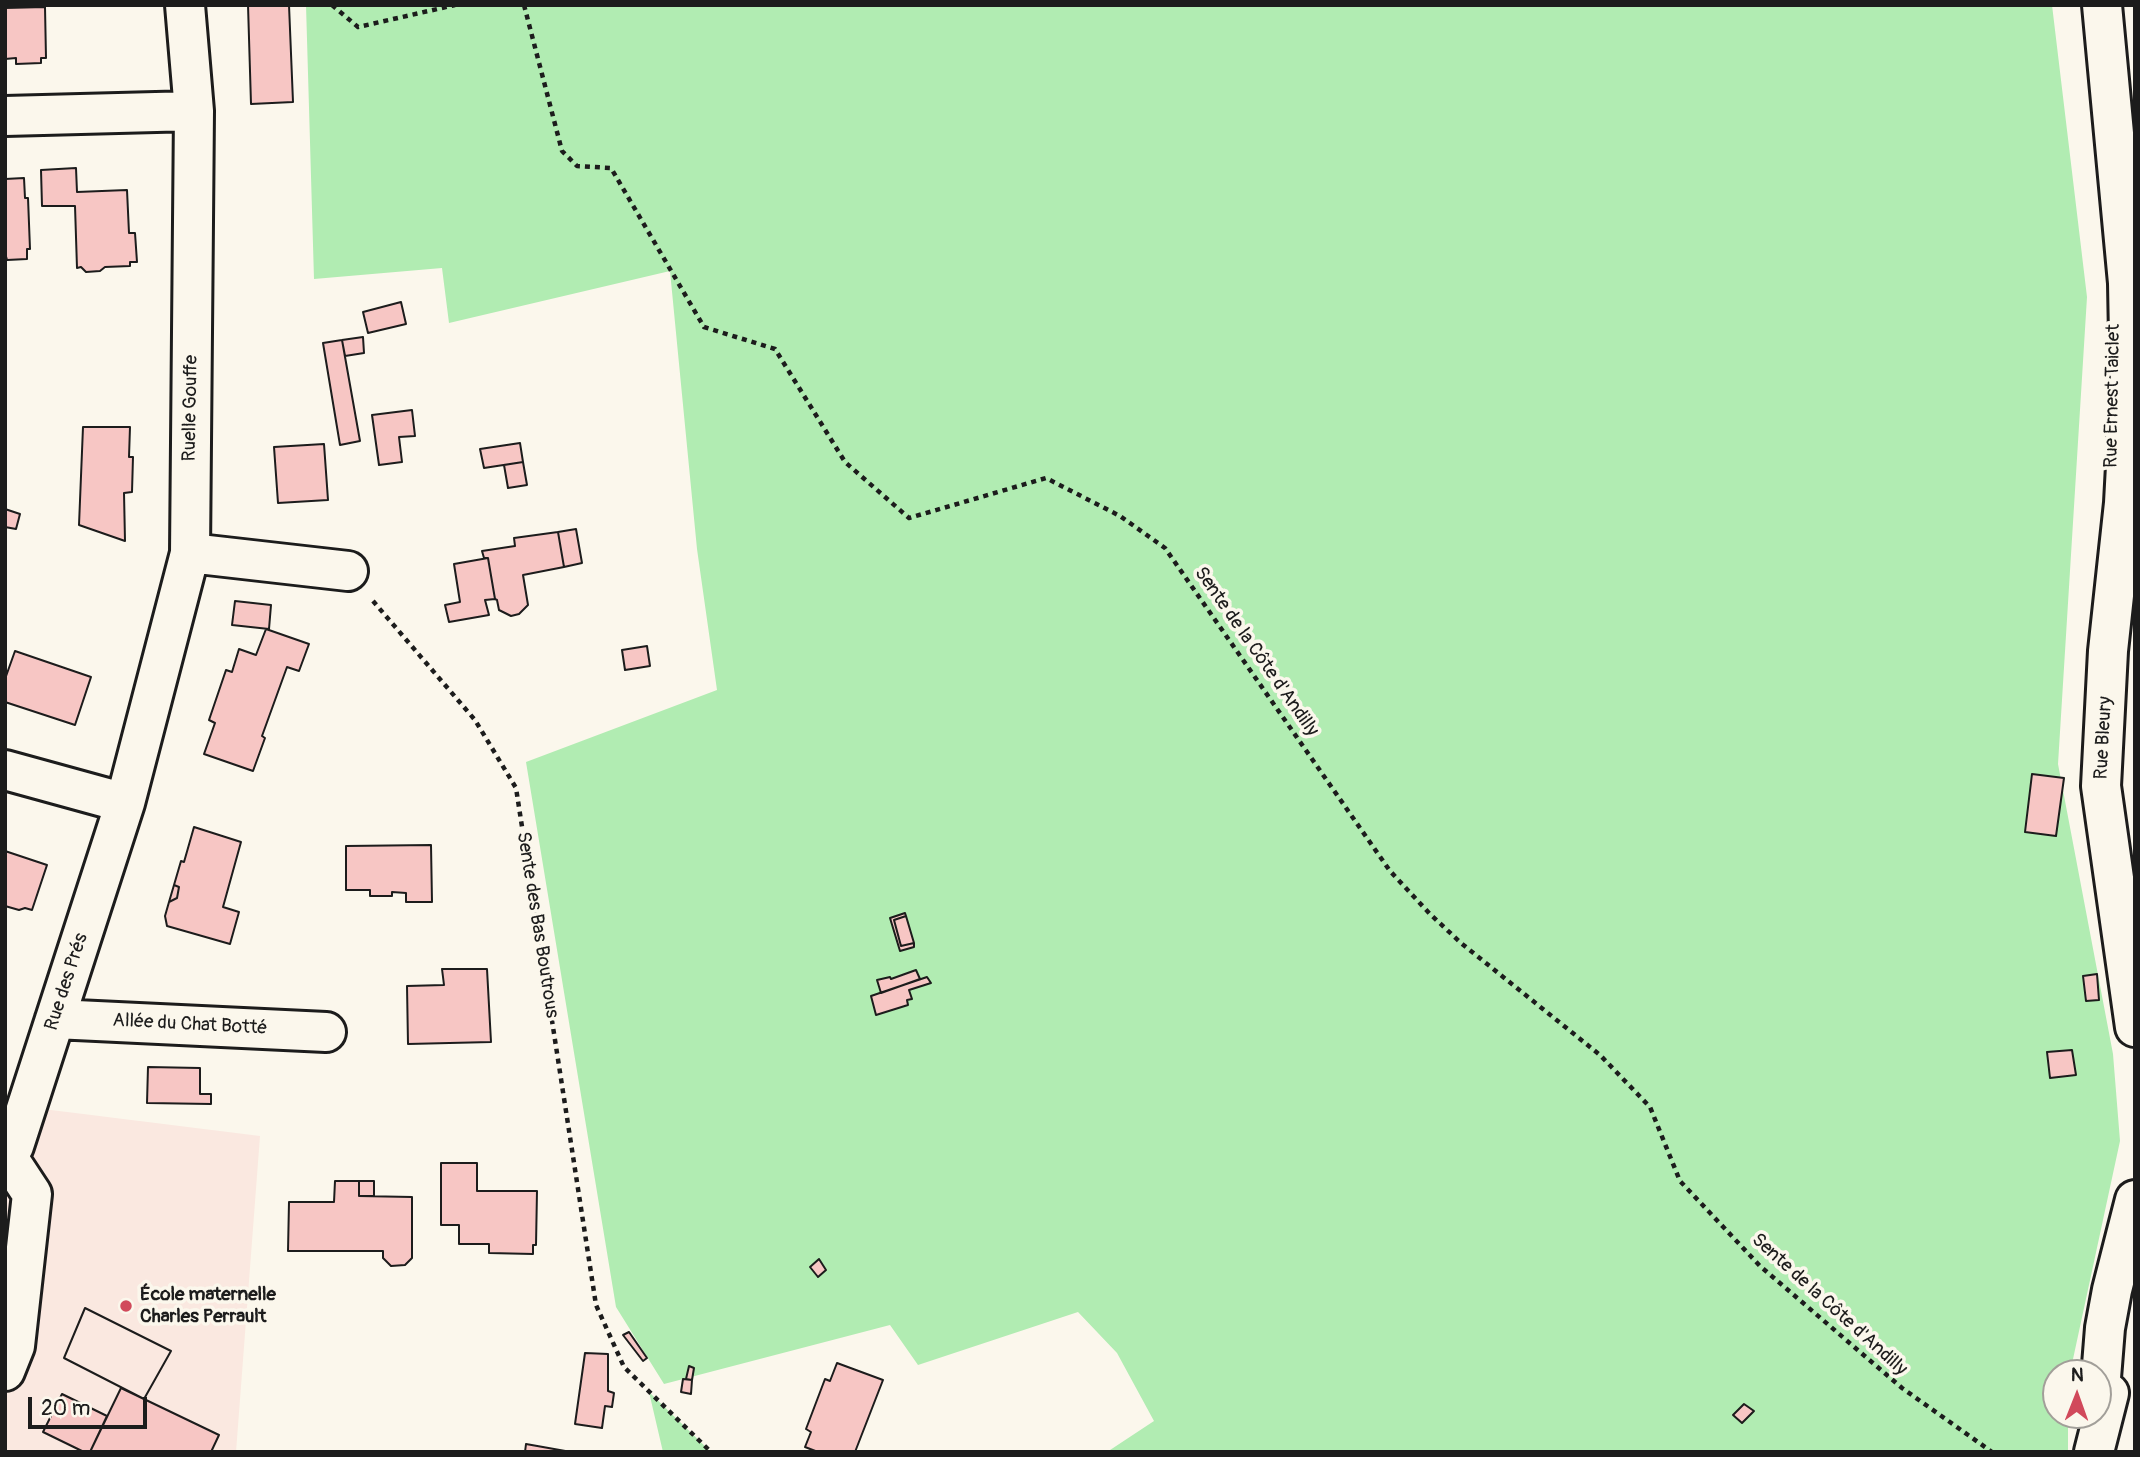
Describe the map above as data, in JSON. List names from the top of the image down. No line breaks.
{"streets":{"street":["Rue Ernest Taiclet","Ruelle Gouffe","Rue Bleury","Rue des Prés","Allée du Chat Botté"],"path":["Sente de la Côte d'Andilly","Sente des Bas Boutrous"]},"crossings":[["Rue Ernest Taiclet","Rue Bleury"],["Ruelle Gouffe","Rue des Prés"],["Rue des Prés","Allée du Chat Botté"]],"places":["École maternelle Charles Perrault"],"scale_bar":"20 m","north":"top"}
